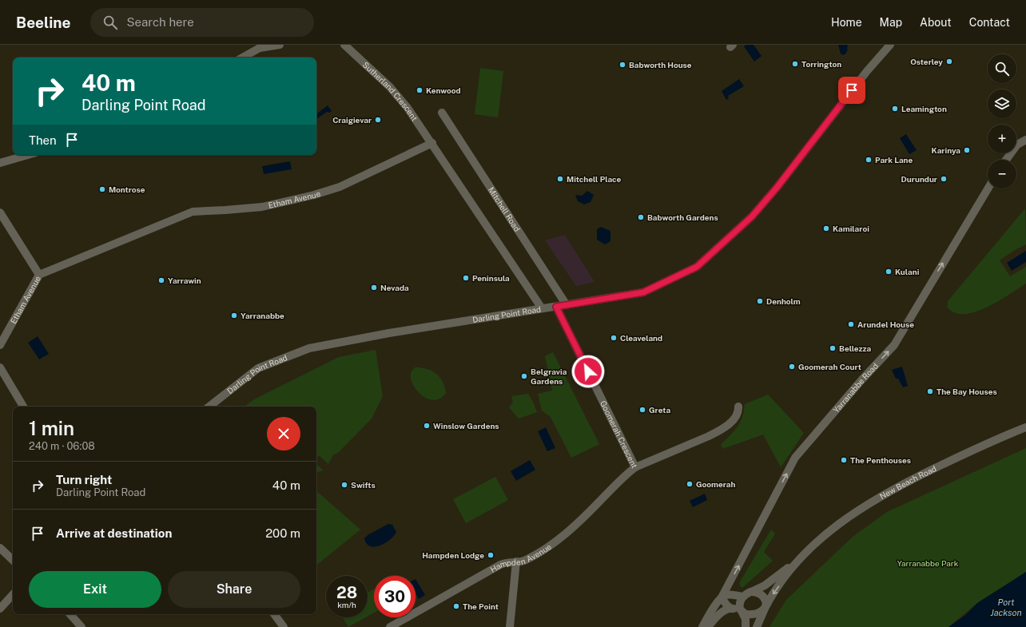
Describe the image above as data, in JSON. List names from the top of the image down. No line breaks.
{"streets":{"street":["Sutherland Crescent","Etham Avenue","Mitchell Road","Darling Point Road","Yarranabbe Road","Goomerah Crescent","New Beach Road","Hampden Avenue"]},"crossings":[["Sutherland Crescent","Etham Avenue"],["Mitchell Road","Darling Point Road"],["Darling Point Road","Goomerah Crescent"],["Goomerah Crescent","Hampden Avenue"]],"one_way":["Yarranabbe Road"],"water":["Port Jackson"],"parks":["Yarranabbe Park"],"places":["Osterley","Torrington","Babworth House","Kenwood","Leamington","Craigievar","Karinya","Park Lane","Mitchell Place","Durundur","Montrose","Babworth Gardens","Kamilaroi","Kulani","Peninsula","Yarrawin","Nevada","Denholm","Yarranabbe","Arundel House","Cleaveland","Bellezza","Goomerah Court","Belgravia Gardens","The Bay Houses","Greta","Winslow Gardens","The Penthouses","Goomerah","Swifts","Hampden Lodge","The Point"],"page":{"header":"Beeline","search":"Search here","nav":["Home","Map","About","Contact"],"map_buttons":["+","−"],"turn":["40 m","Darling Point Road"],"then":"Then","heading":["1 min","240 m · 06:08"],"list":[{"name":"Turn right","note":"Darling Point Road","value":"40 m"},{"name":"Arrive at destination","value":"200 m"}],"buttons":["Exit","Share"],"speed":"28 km/h","limit":"30"}}
